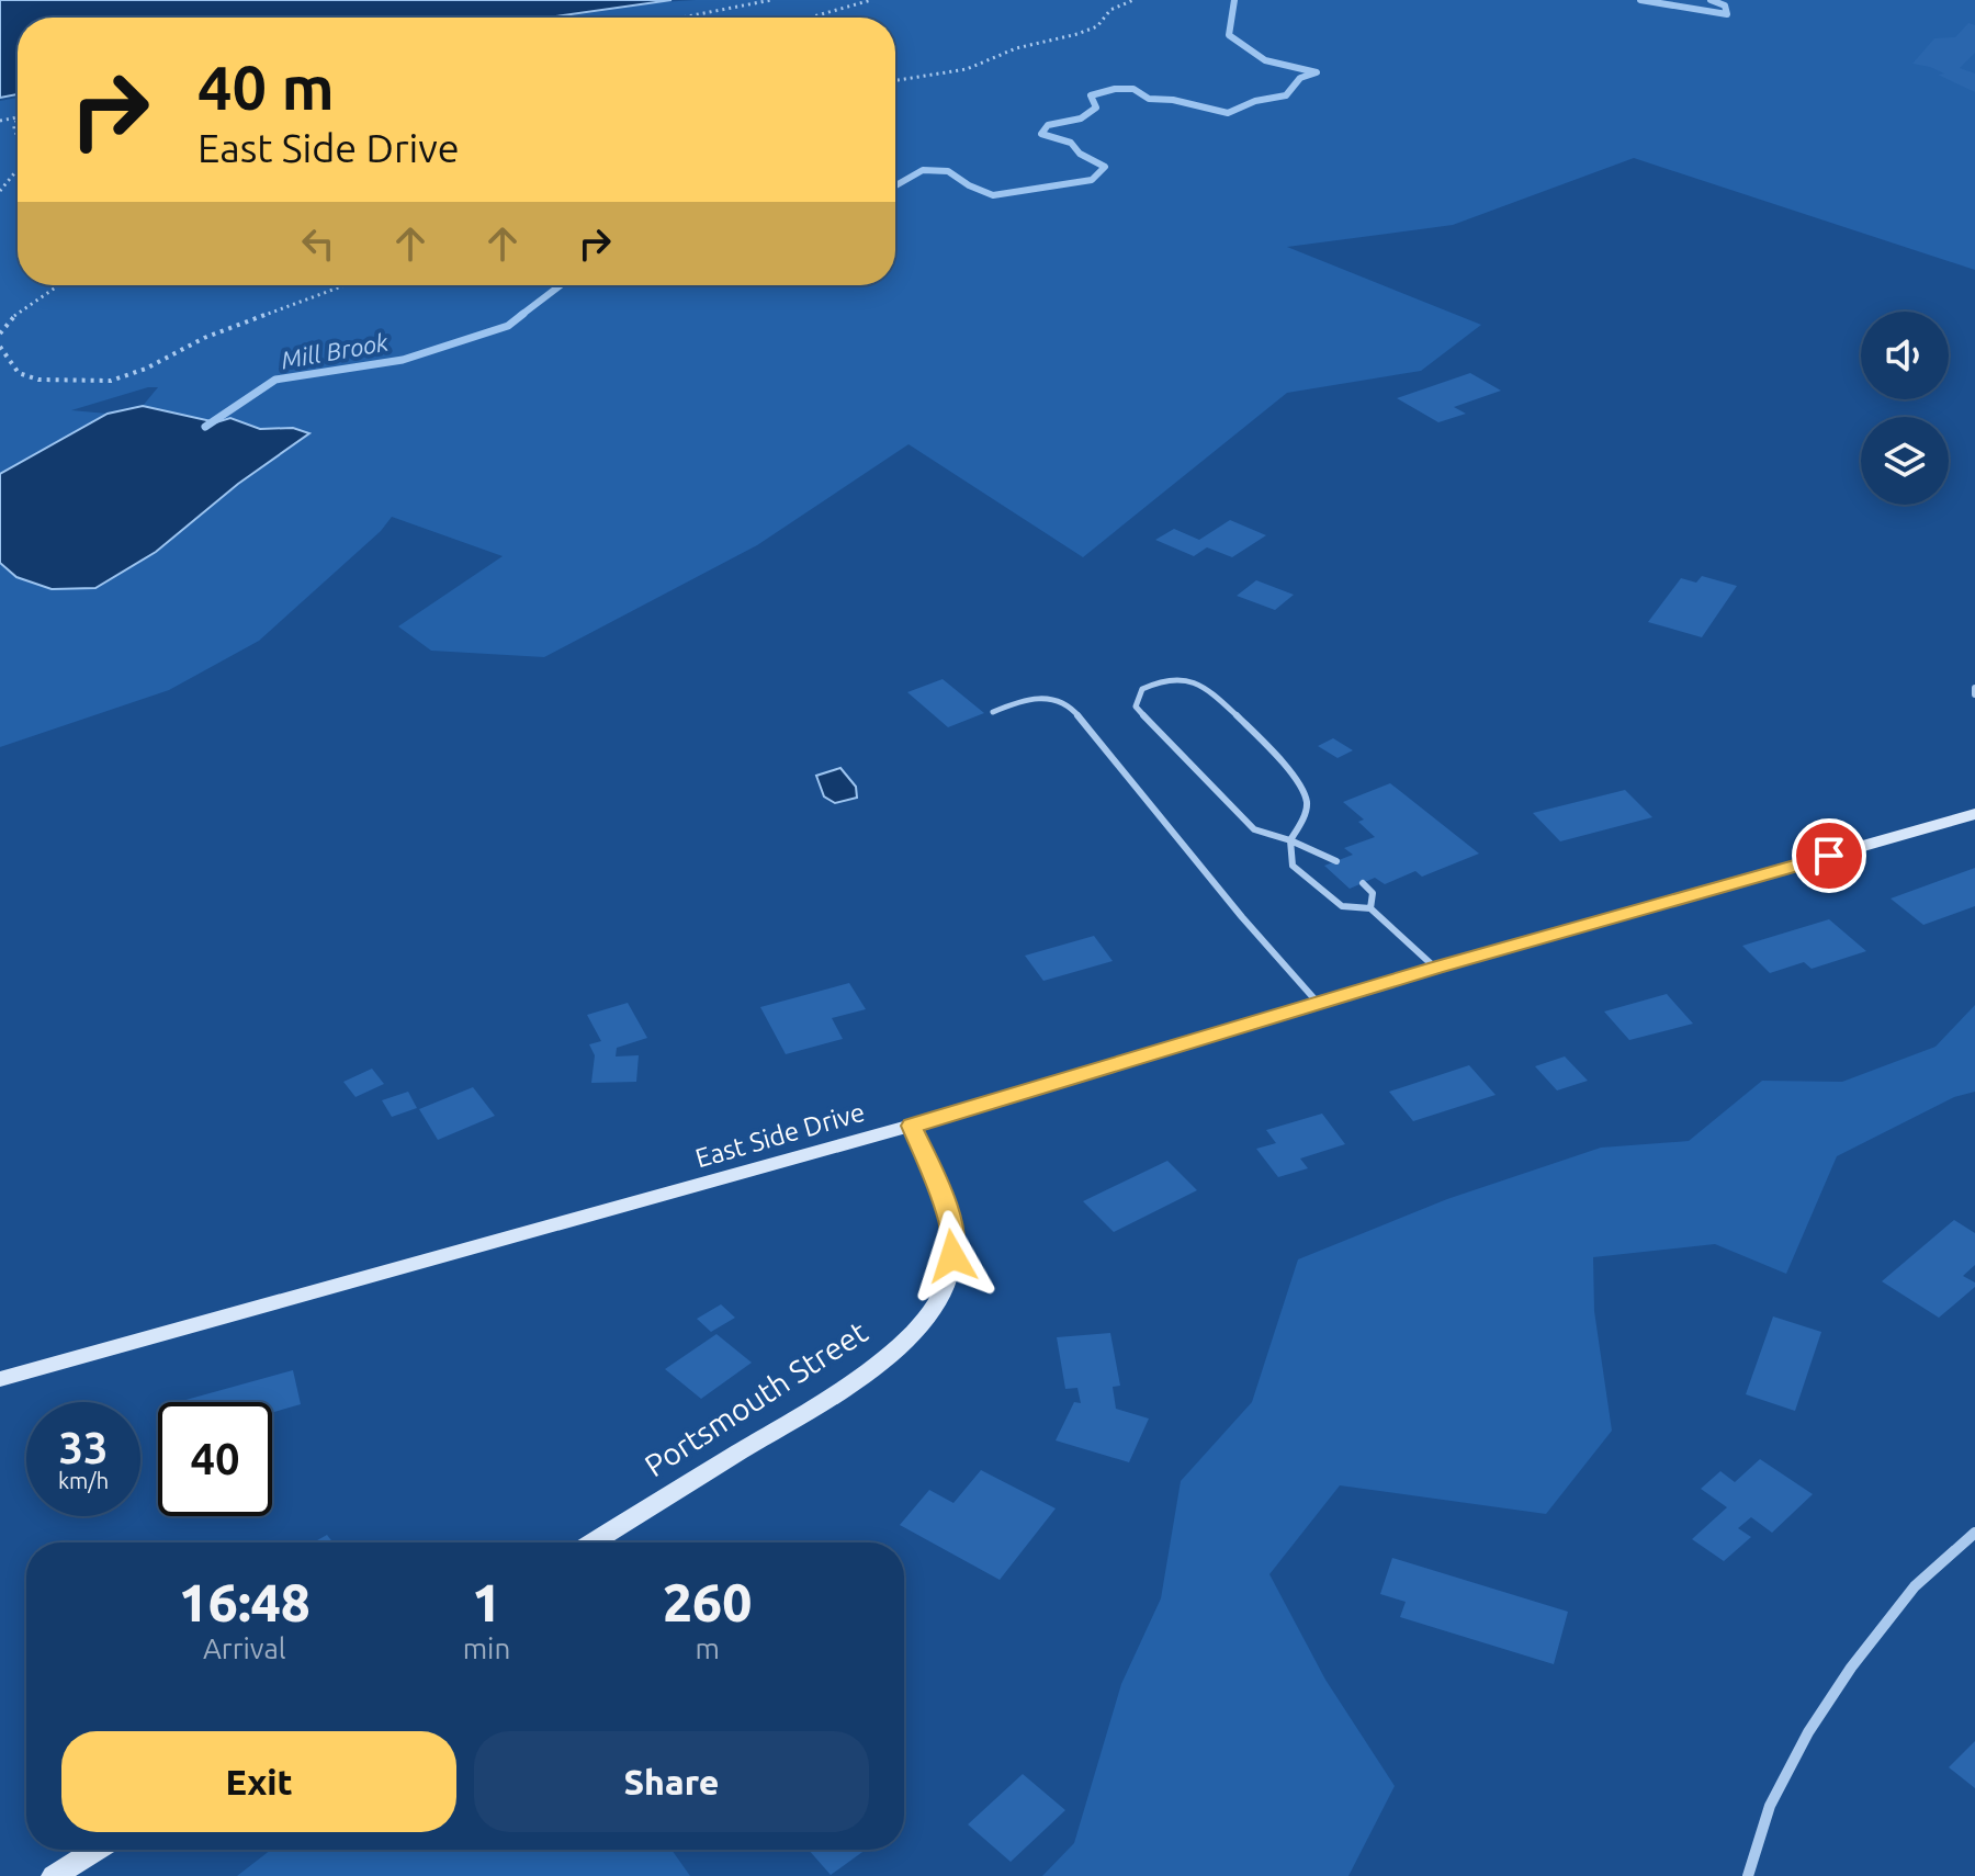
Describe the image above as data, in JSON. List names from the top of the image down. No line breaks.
{"streets":{"main road":["East Side Drive","Portsmouth Street"]},"crossings":[["East Side Drive","Portsmouth Street"]],"water":["Mill Brook"],"page":{"turn":["40 m","East Side Drive"],"speed":"33 km/h","limit":"40","eta":["16:48","Arrival","1","min","260","m"],"buttons":["Exit","Share"]}}
